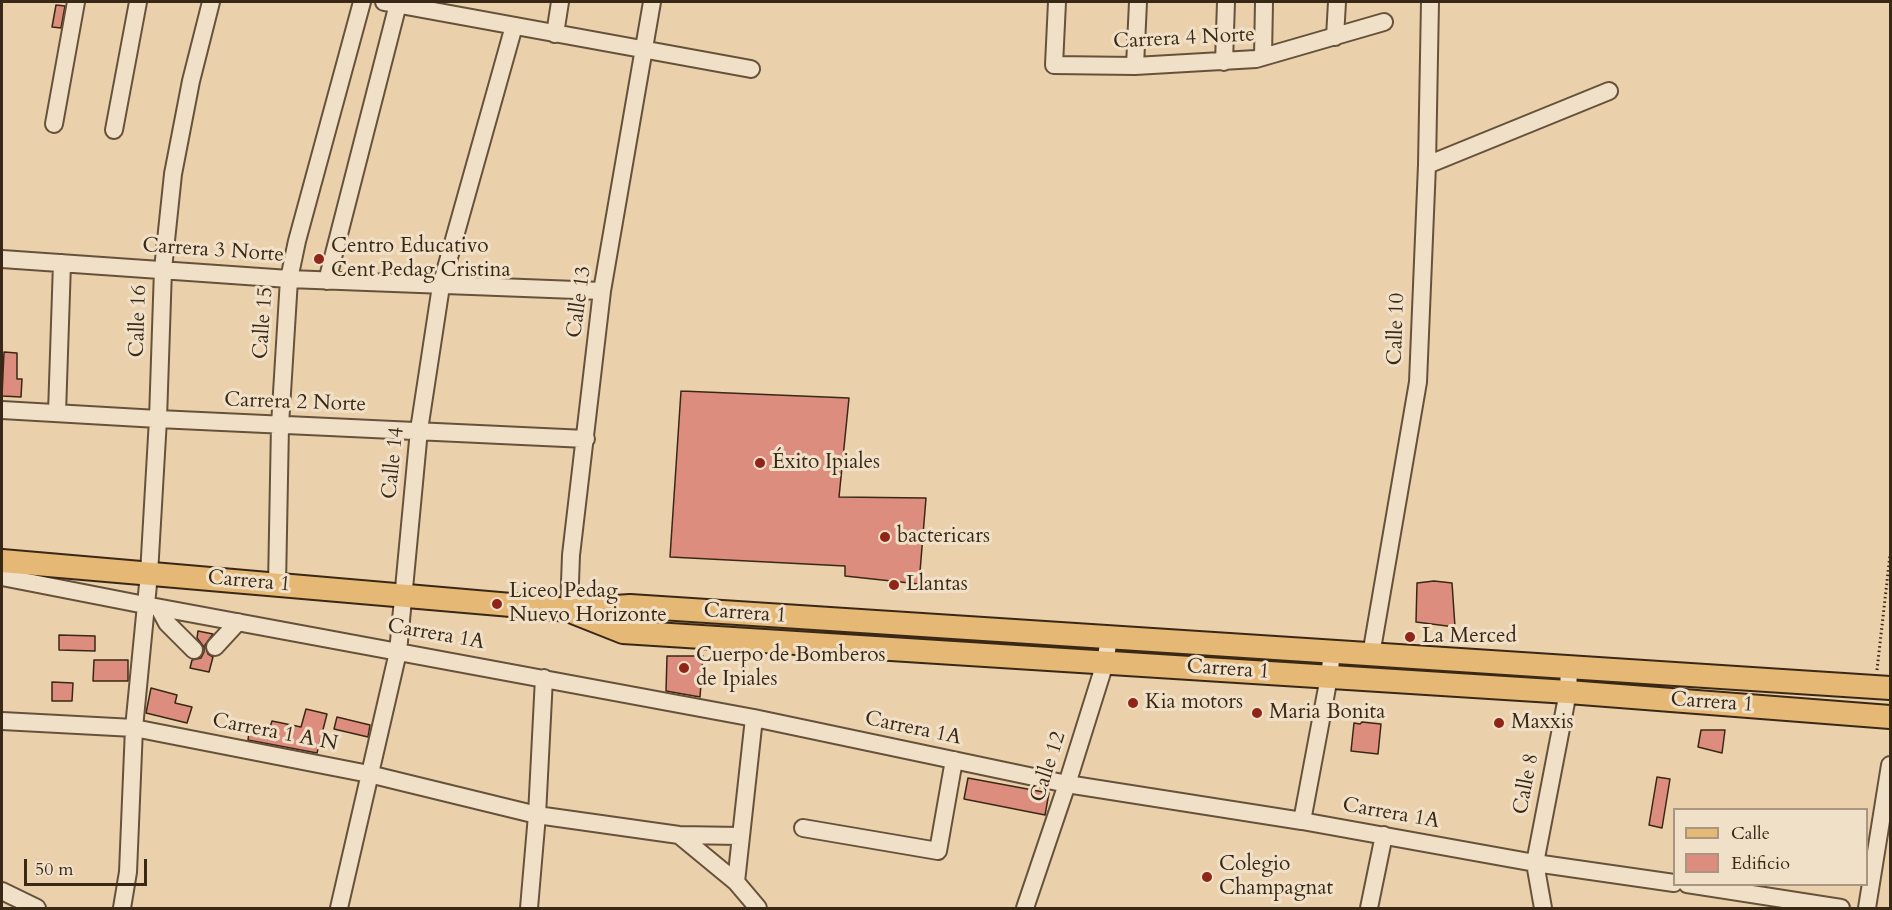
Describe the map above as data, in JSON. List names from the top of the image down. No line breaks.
{"streets":{"main road":["Carrera 1"],"street":["Carrera 4 Norte","Carrera 3 Norte","Calle 13","Calle 16","Calle 15","Calle 10","Carrera 2 Norte","Calle 14","Carrera 1A","Carrera 1 A N","Calle 12","Calle 8"]},"crossings":[["Carrera 3 Norte","Calle 13"],["Carrera 3 Norte","Calle 16"],["Carrera 3 Norte","Calle 15"],["Carrera 3 Norte","Calle 14"],["Calle 13","Carrera 2 Norte"],["Calle 13","Carrera 1"],["Calle 16","Carrera 2 Norte"],["Calle 16","Carrera 1"],["Calle 16","Carrera 1A"],["Calle 16","Carrera 1 A N"],["Calle 15","Carrera 2 Norte"],["Calle 15","Carrera 1"],["Calle 10","Carrera 1"],["Carrera 2 Norte","Calle 14"],["Calle 14","Carrera 1"],["Calle 14","Carrera 1A"],["Calle 14","Carrera 1 A N"],["Carrera 1","Calle 12"],["Carrera 1","Calle 8"],["Carrera 1A","Calle 12"],["Carrera 1A","Calle 8"]],"places":["Centro Educativo Cent Pedag Cristina","Éxito Ipiales","bactericars","Llantas","Liceo Pedag Nuevo Horizonte","La Merced","Cuerpo de Bomberos de Ipiales","Kia motors","Maria Bonita","Maxxis","Colegio Champagnat"],"legend":["Calle","Edificio"],"scale_bar":"50 m"}
